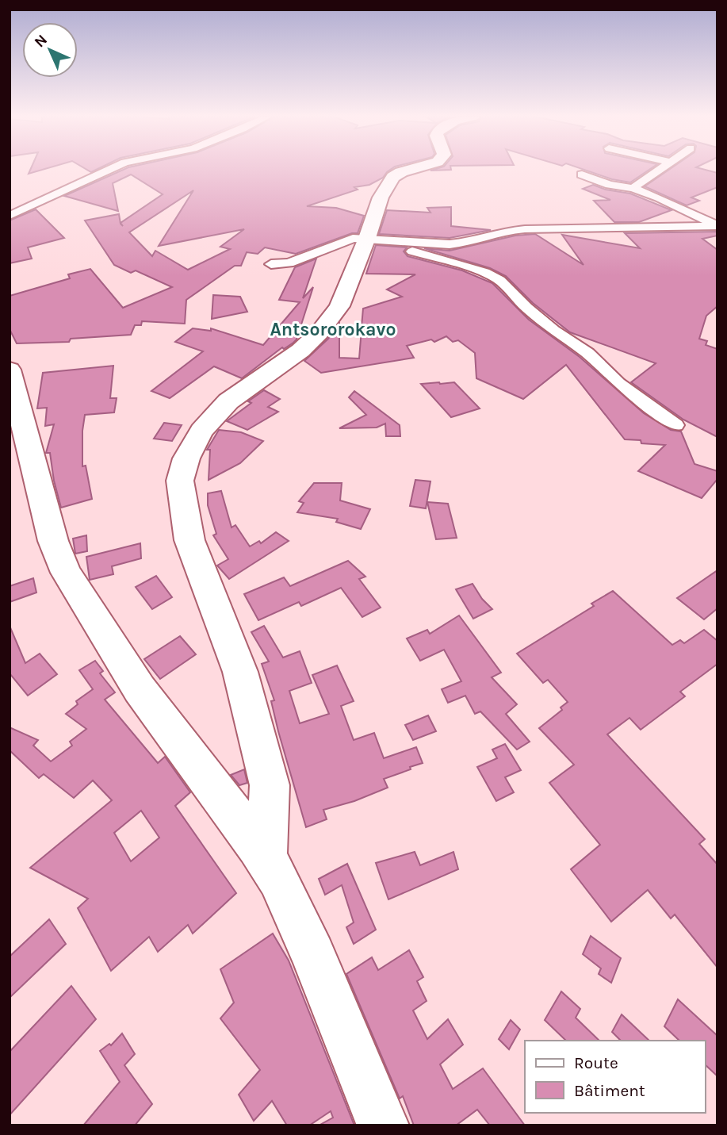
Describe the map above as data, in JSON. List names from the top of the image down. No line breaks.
{"districts":["Antsororokavo"],"legend":["Route","Bâtiment"],"north":"top left"}
